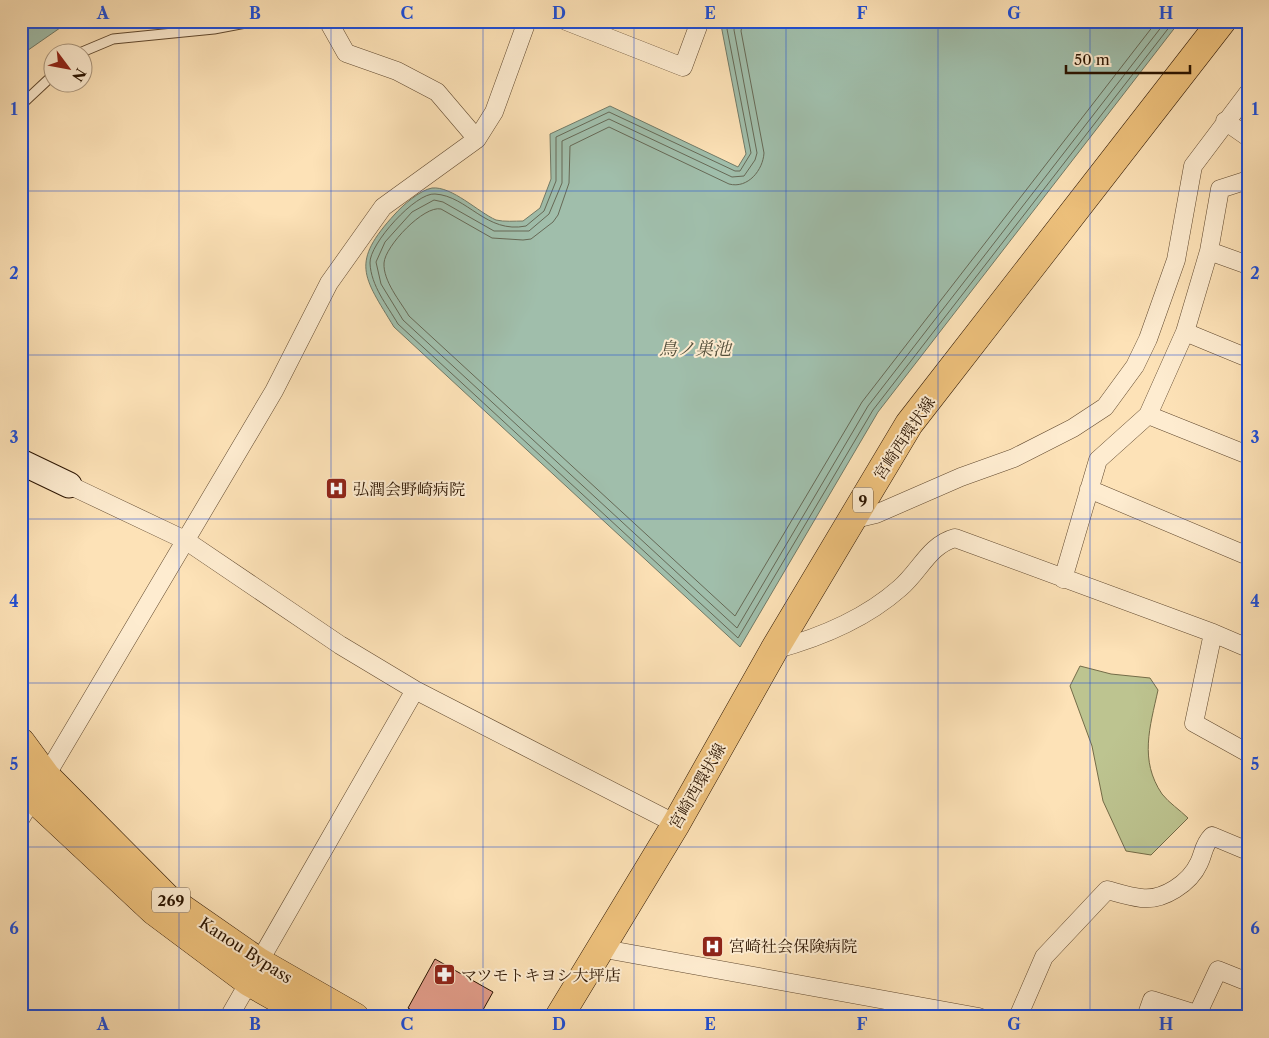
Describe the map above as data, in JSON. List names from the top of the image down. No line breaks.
{"streets":{"main road":["宮崎西環状線","9","269","Kanou Bypass"]},"water":["鳥ノ巣池"],"places":{"hospital":["弘潤会野崎病院","宮崎社会保険病院"],"pharmacy":["マツモトキヨシ大坪店"]},"scale_bar":"50 m","north":"bottom right","grid":{"columns":["A","B","C","D","E","F","G","H"],"rows":["1","2","3","4","5","6"]}}
